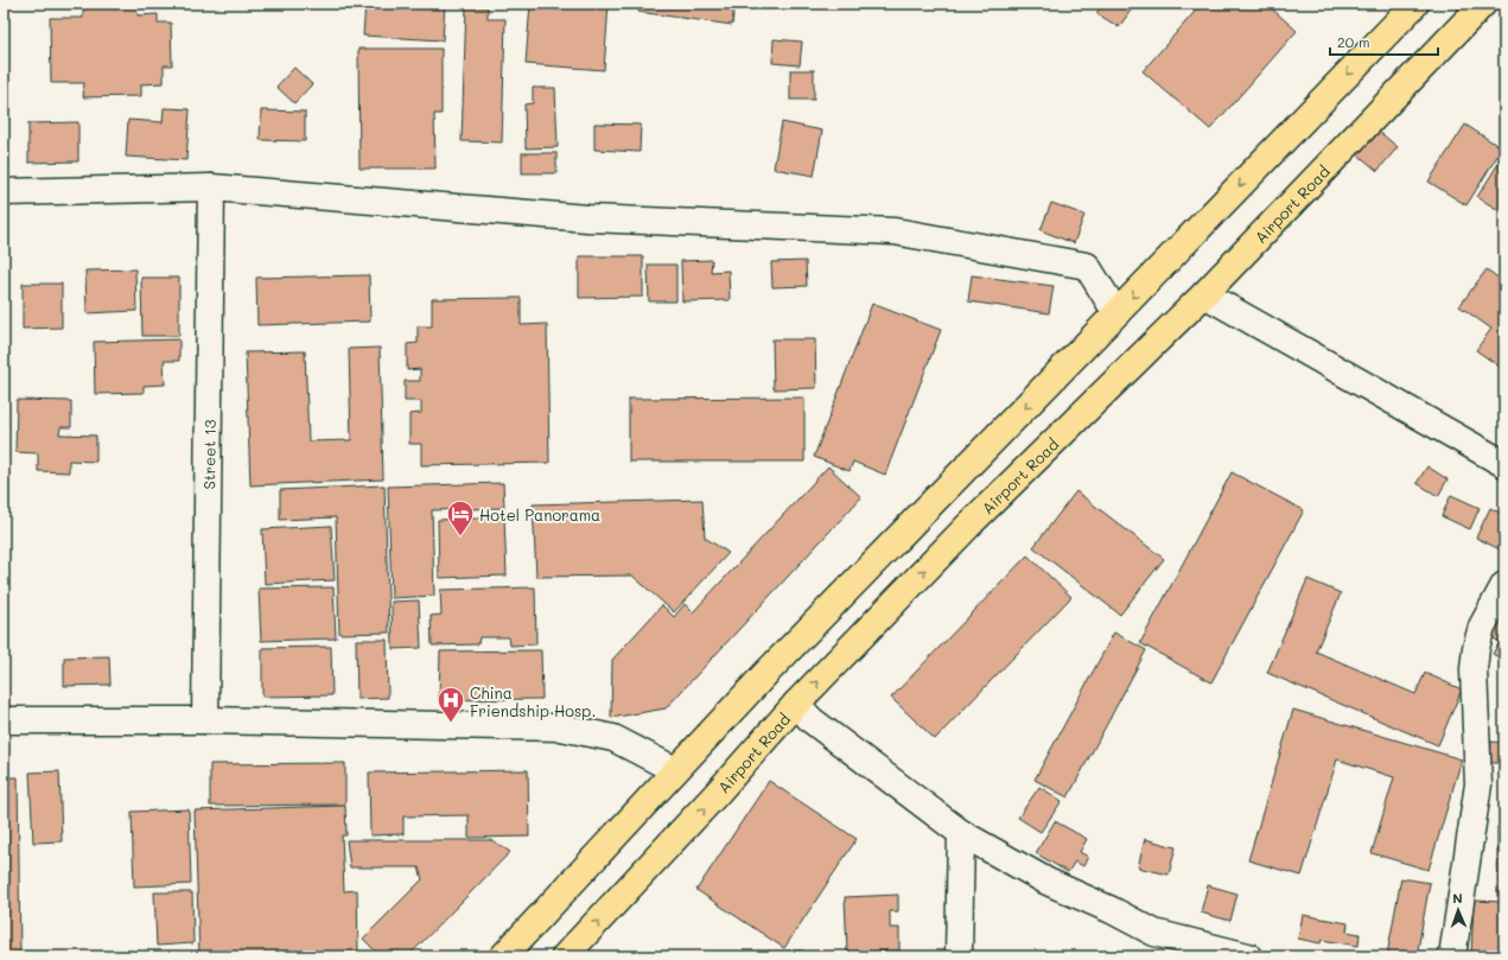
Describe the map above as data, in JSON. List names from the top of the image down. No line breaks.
{"streets":{"main road":["Airport Road"],"street":["Street 13"]},"places":{"hotel":["Hotel Panorama"],"hospital":["China Friendship Hosp."]},"scale_bar":"20 m","north":"top"}
